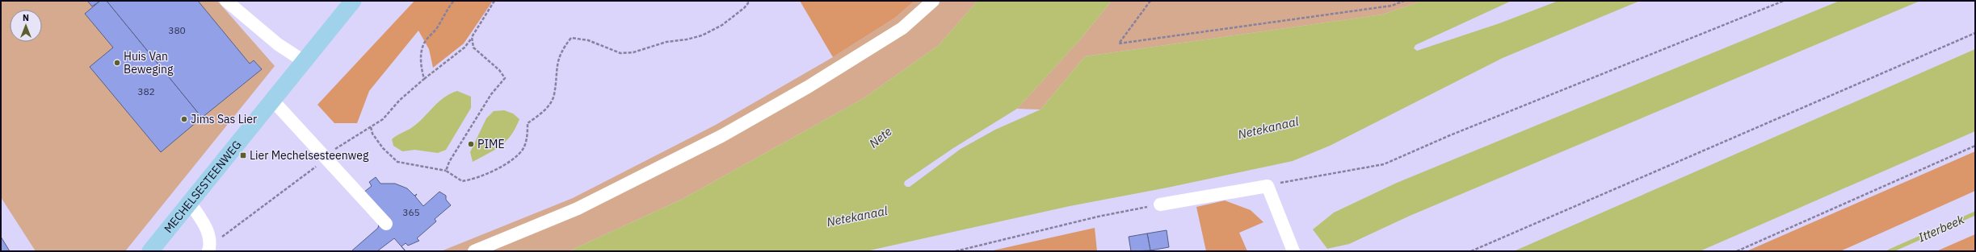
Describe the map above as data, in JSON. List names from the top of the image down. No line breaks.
{"streets":{"main road":["MECHELSESTEENWEG"]},"water":["Netekanaal","Nete","Itterbeek"],"places":{"other":["Huis Van Beweging","Jims Sas Lier","PIME"],"transit":["Lier Mechelsesteenweg"]},"house_numbers":["380","382","365"],"north":"top"}
